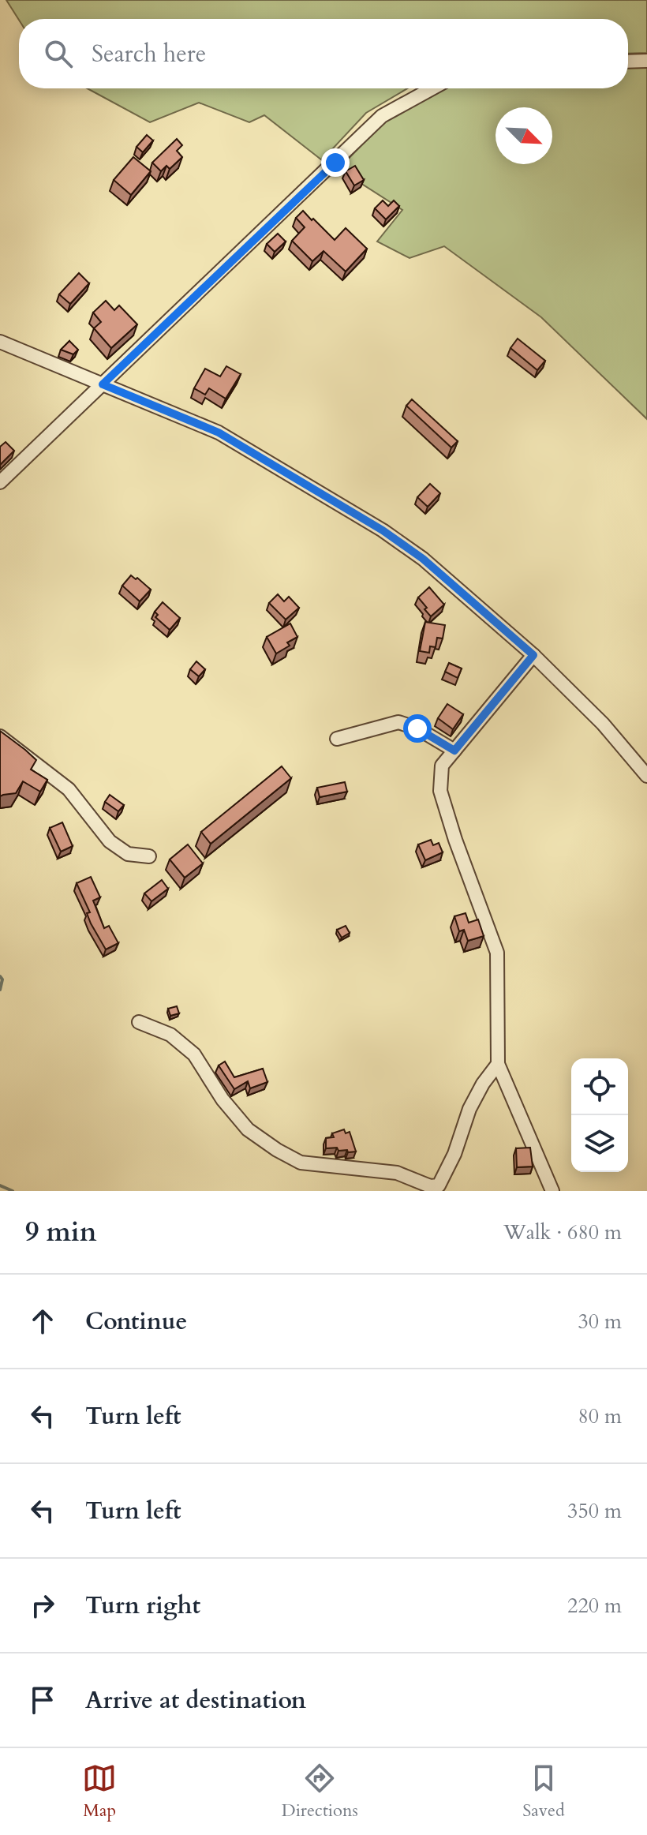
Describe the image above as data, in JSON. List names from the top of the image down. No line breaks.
{"north":"bottom right","page":{"search":"Search here","heading":["9 min","Walk · 680 m"],"list":[["Continue","30 m"],["Turn left","80 m"],["Turn left","350 m"],["Turn right","220 m"],"Arrive at destination"],"nav":["Map","Directions","Saved"]}}
